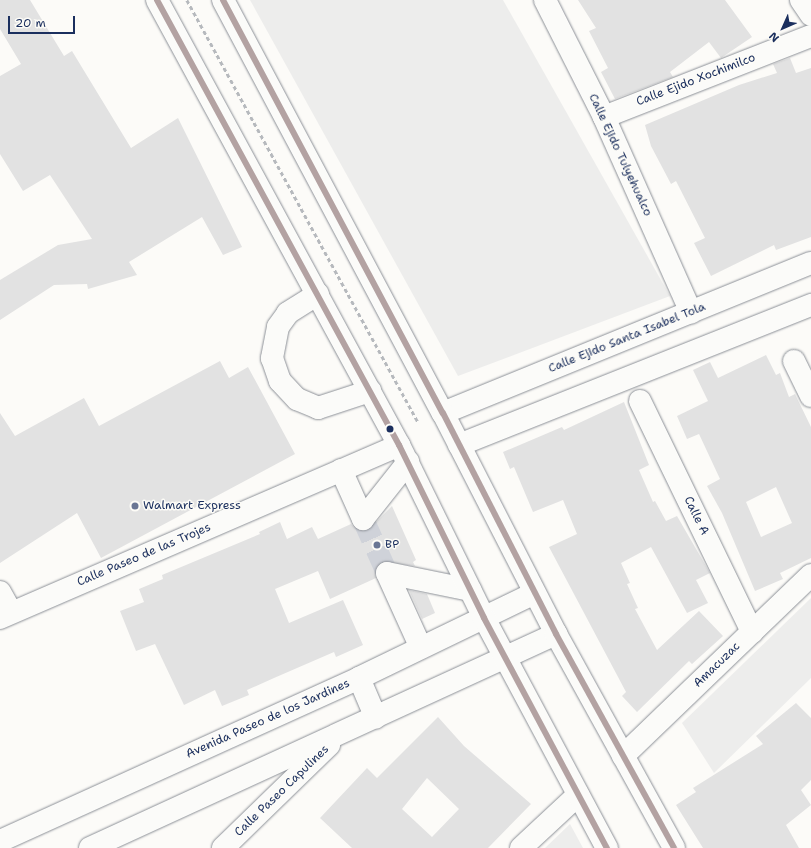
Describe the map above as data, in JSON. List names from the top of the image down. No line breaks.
{"streets":{"street":["Calle Ejido Xochimilco","Calle Ejido Tulyehualco","Calle Ejido Santa Isabel Tola","Calle A","Calle Paseo de las Trojes","Amacuzac","Avenida Paseo de los Jardines","Calle Paseo Capulines"]},"crossings":[["Calle Ejido Xochimilco","Calle Ejido Tulyehualco"],["Calle Ejido Tulyehualco","Calle Ejido Santa Isabel Tola"],["Calle A","Amacuzac"]],"places":["Walmart Express","BP"],"scale_bar":"20 m","north":"bottom left"}
